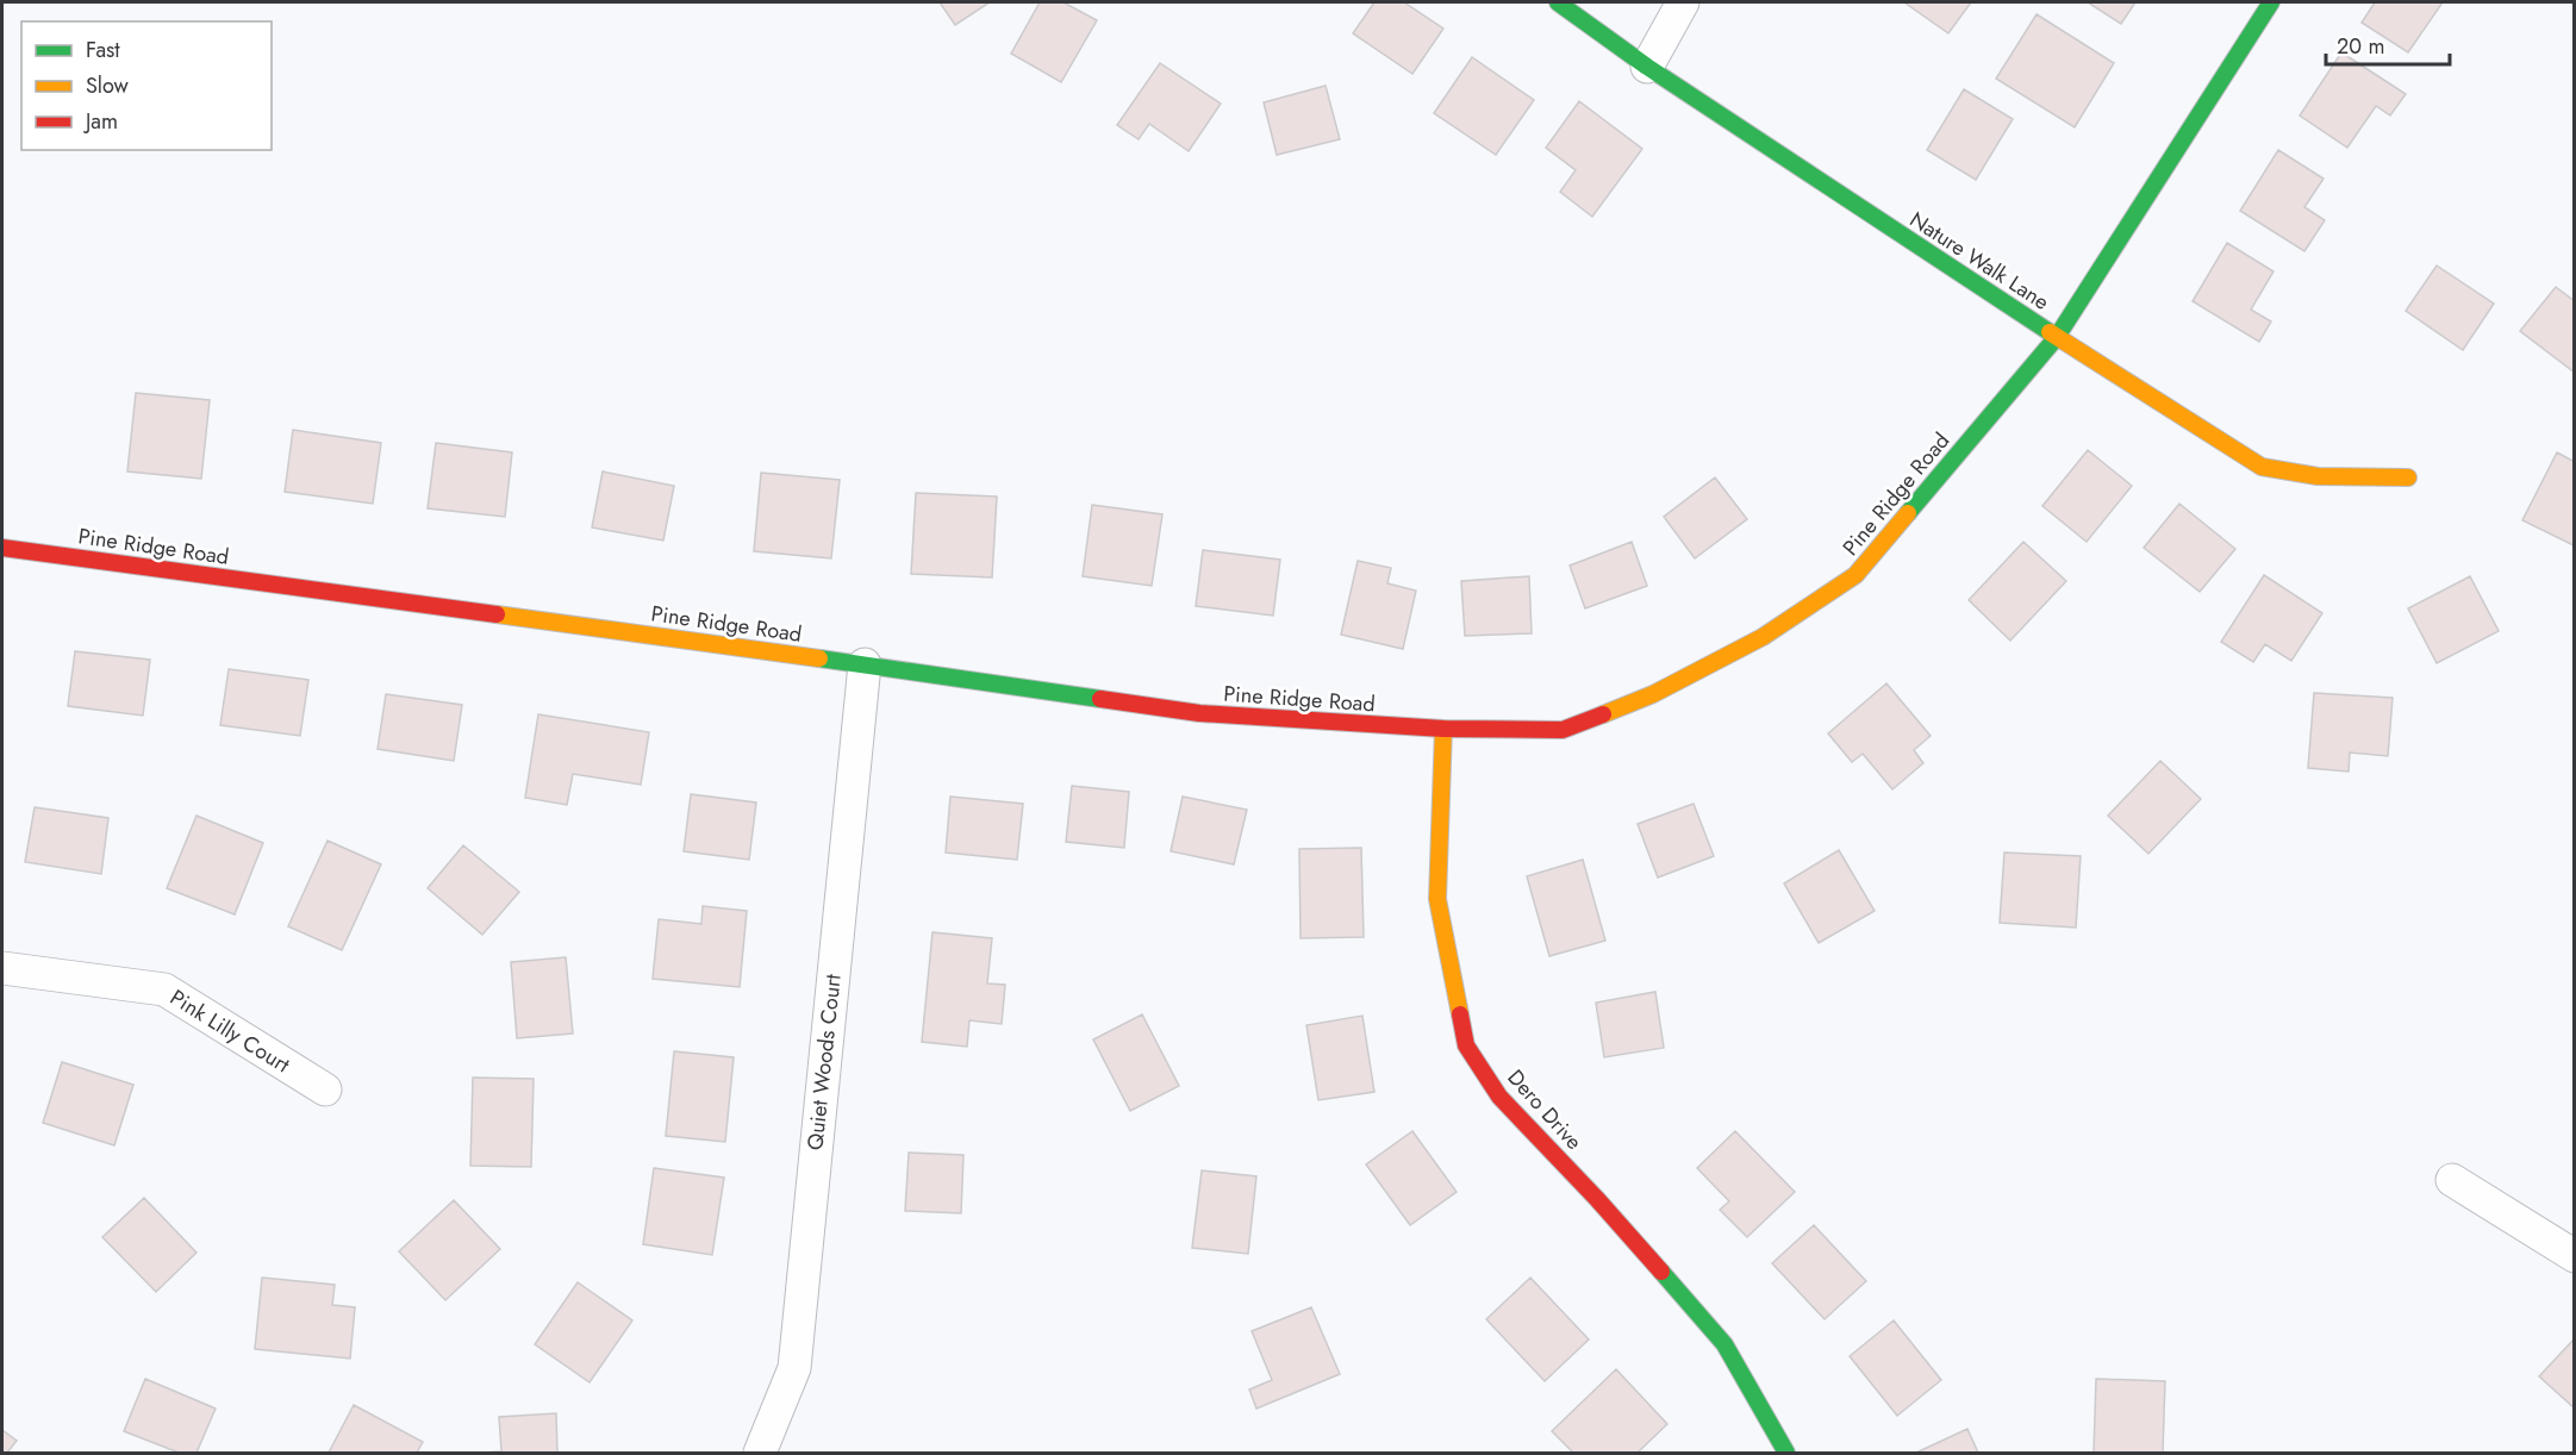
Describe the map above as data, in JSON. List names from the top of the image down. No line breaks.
{"streets":{"street":["Nature Walk Lane","Pine Ridge Road","Pink Lilly Court","Quiet Woods Court","Dero Drive"]},"crossings":[["Nature Walk Lane","Pine Ridge Road"],["Pine Ridge Road","Quiet Woods Court"],["Pine Ridge Road","Dero Drive"]],"legend":["Fast","Slow","Jam"],"scale_bar":"20 m"}
